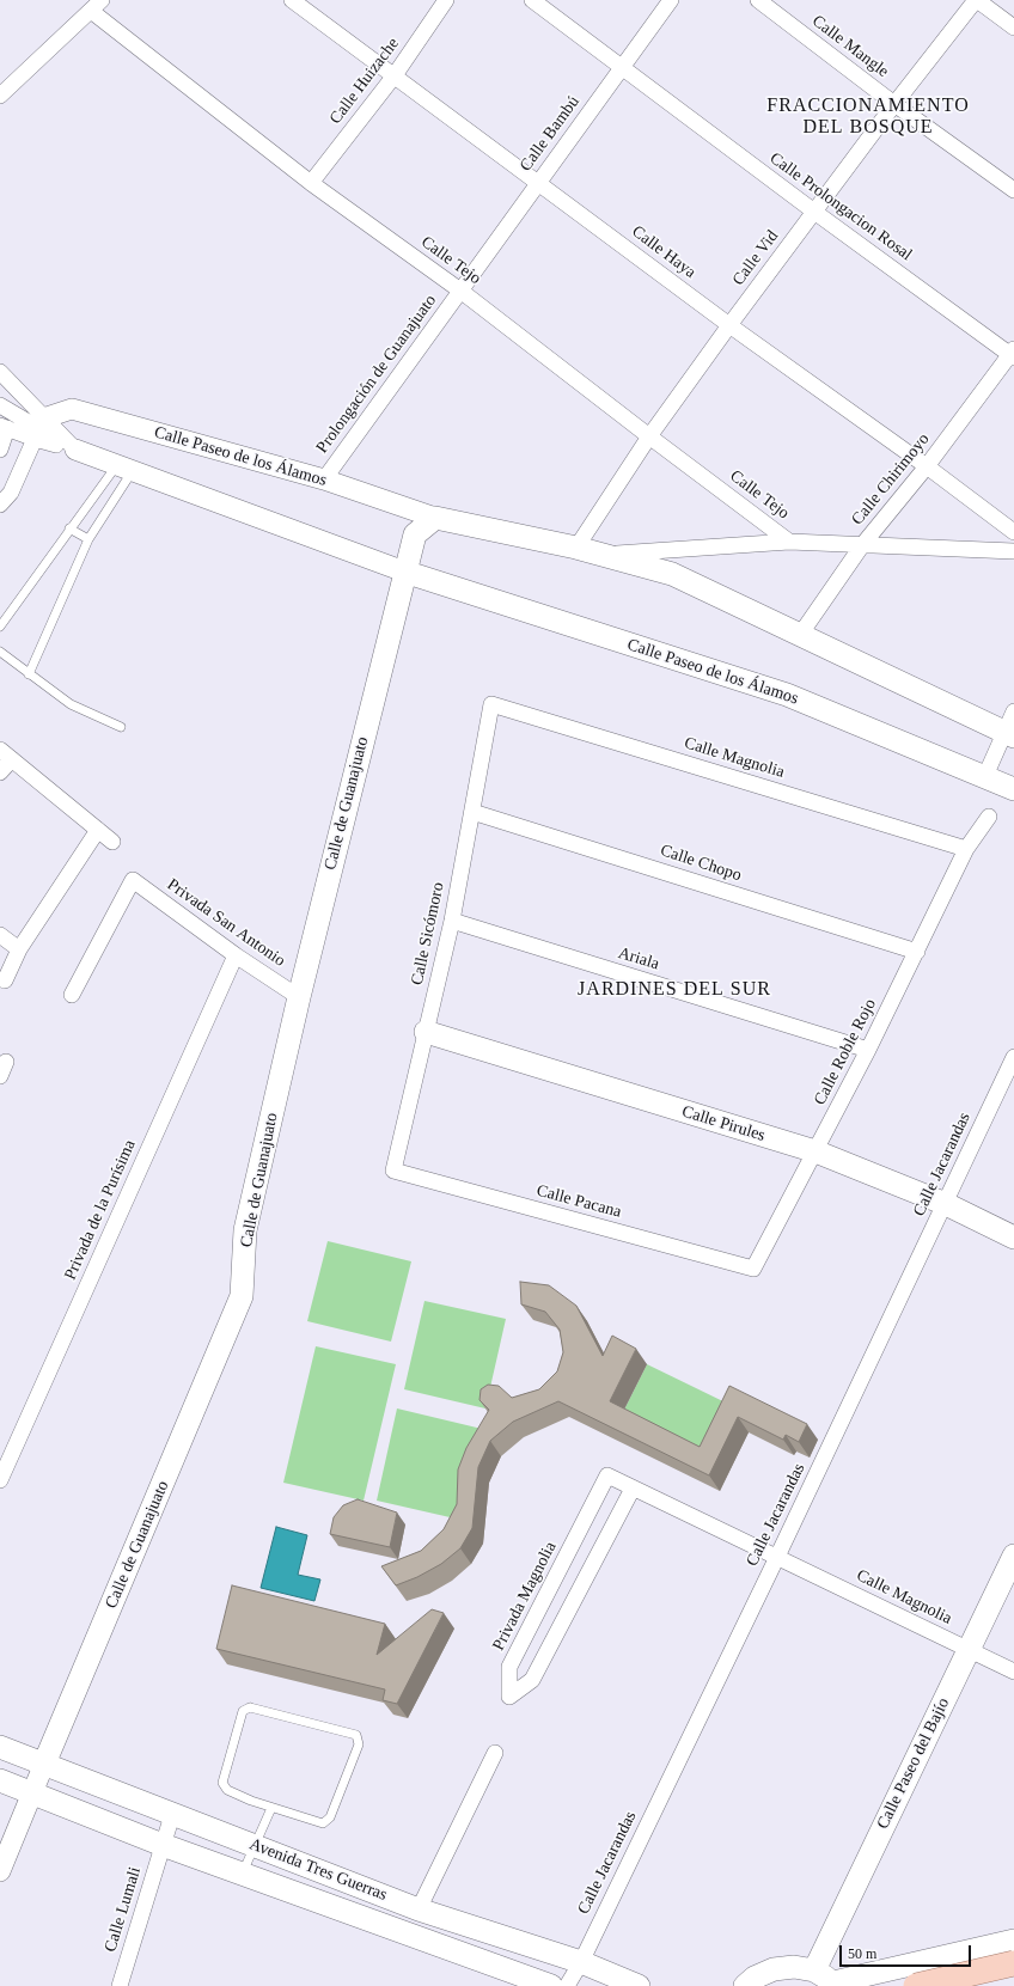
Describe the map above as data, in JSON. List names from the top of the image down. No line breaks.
{"streets":{"main road":["Calle Paseo de los Álamos","Calle de Guanajuato","Calle Pirules","Calle Paseo del Bajío","Avenida Tres Guerras"],"street":["Calle Mangle","Calle Huizache","Calle Bambú","Calle Prolongacion Rosal","Calle Haya","Calle Vid","Calle Tejo","Prolongación de Guanajuato","Calle Chirimoyo","Calle Magnolia","Calle Chopo","Privada San Antonio","Calle Sicómoro","Ariala","Calle Roble Rojo","Calle Jacarandas","Calle Pacana","Privada de la Purísima","Privada Magnolia","Calle Lumali"]},"crossings":[["Calle Mangle","Calle Vid"],["Calle Huizache","Calle Haya"],["Calle Huizache","Calle Tejo"],["Calle Bambú","Calle Prolongacion Rosal"],["Calle Bambú","Calle Haya"],["Calle Bambú","Calle Tejo"],["Calle Bambú","Prolongación de Guanajuato"],["Calle Prolongacion Rosal","Calle Vid"],["Calle Prolongacion Rosal","Calle Chirimoyo"],["Calle Haya","Calle Vid"],["Calle Haya","Calle Chirimoyo"],["Calle Vid","Calle Tejo"],["Calle Vid","Calle Paseo de los Álamos"],["Calle Tejo","Prolongación de Guanajuato"],["Calle Tejo","Calle Paseo de los Álamos"],["Calle Tejo","Calle Chirimoyo"],["Prolongación de Guanajuato","Calle Paseo de los Álamos"],["Calle Paseo de los Álamos","Calle Chirimoyo"],["Calle Paseo de los Álamos","Calle de Guanajuato"],["Calle Magnolia","Calle Sicómoro"],["Calle Magnolia","Calle Roble Rojo"],["Calle Magnolia","Calle Jacarandas"],["Calle Magnolia","Privada Magnolia"],["Calle Magnolia","Calle Paseo del Bajío"],["Calle de Guanajuato","Privada San Antonio"],["Calle de Guanajuato","Avenida Tres Guerras"],["Calle Chopo","Calle Sicómoro"],["Calle Chopo","Calle Roble Rojo"],["Privada San Antonio","Privada de la Purísima"],["Calle Sicómoro","Ariala"],["Calle Sicómoro","Calle Pirules"],["Calle Sicómoro","Calle Pacana"],["Ariala","Calle Roble Rojo"],["Calle Roble Rojo","Calle Pirules"],["Calle Roble Rojo","Calle Pacana"],["Calle Pirules","Calle Jacarandas"],["Calle Jacarandas","Privada Magnolia"],["Calle Jacarandas","Avenida Tres Guerras"],["Avenida Tres Guerras","Calle Lumali"]],"districts":["FRACCIONAMIENTO DEL BOSQUE","JARDINES DEL SUR"],"scale_bar":"50 m"}
